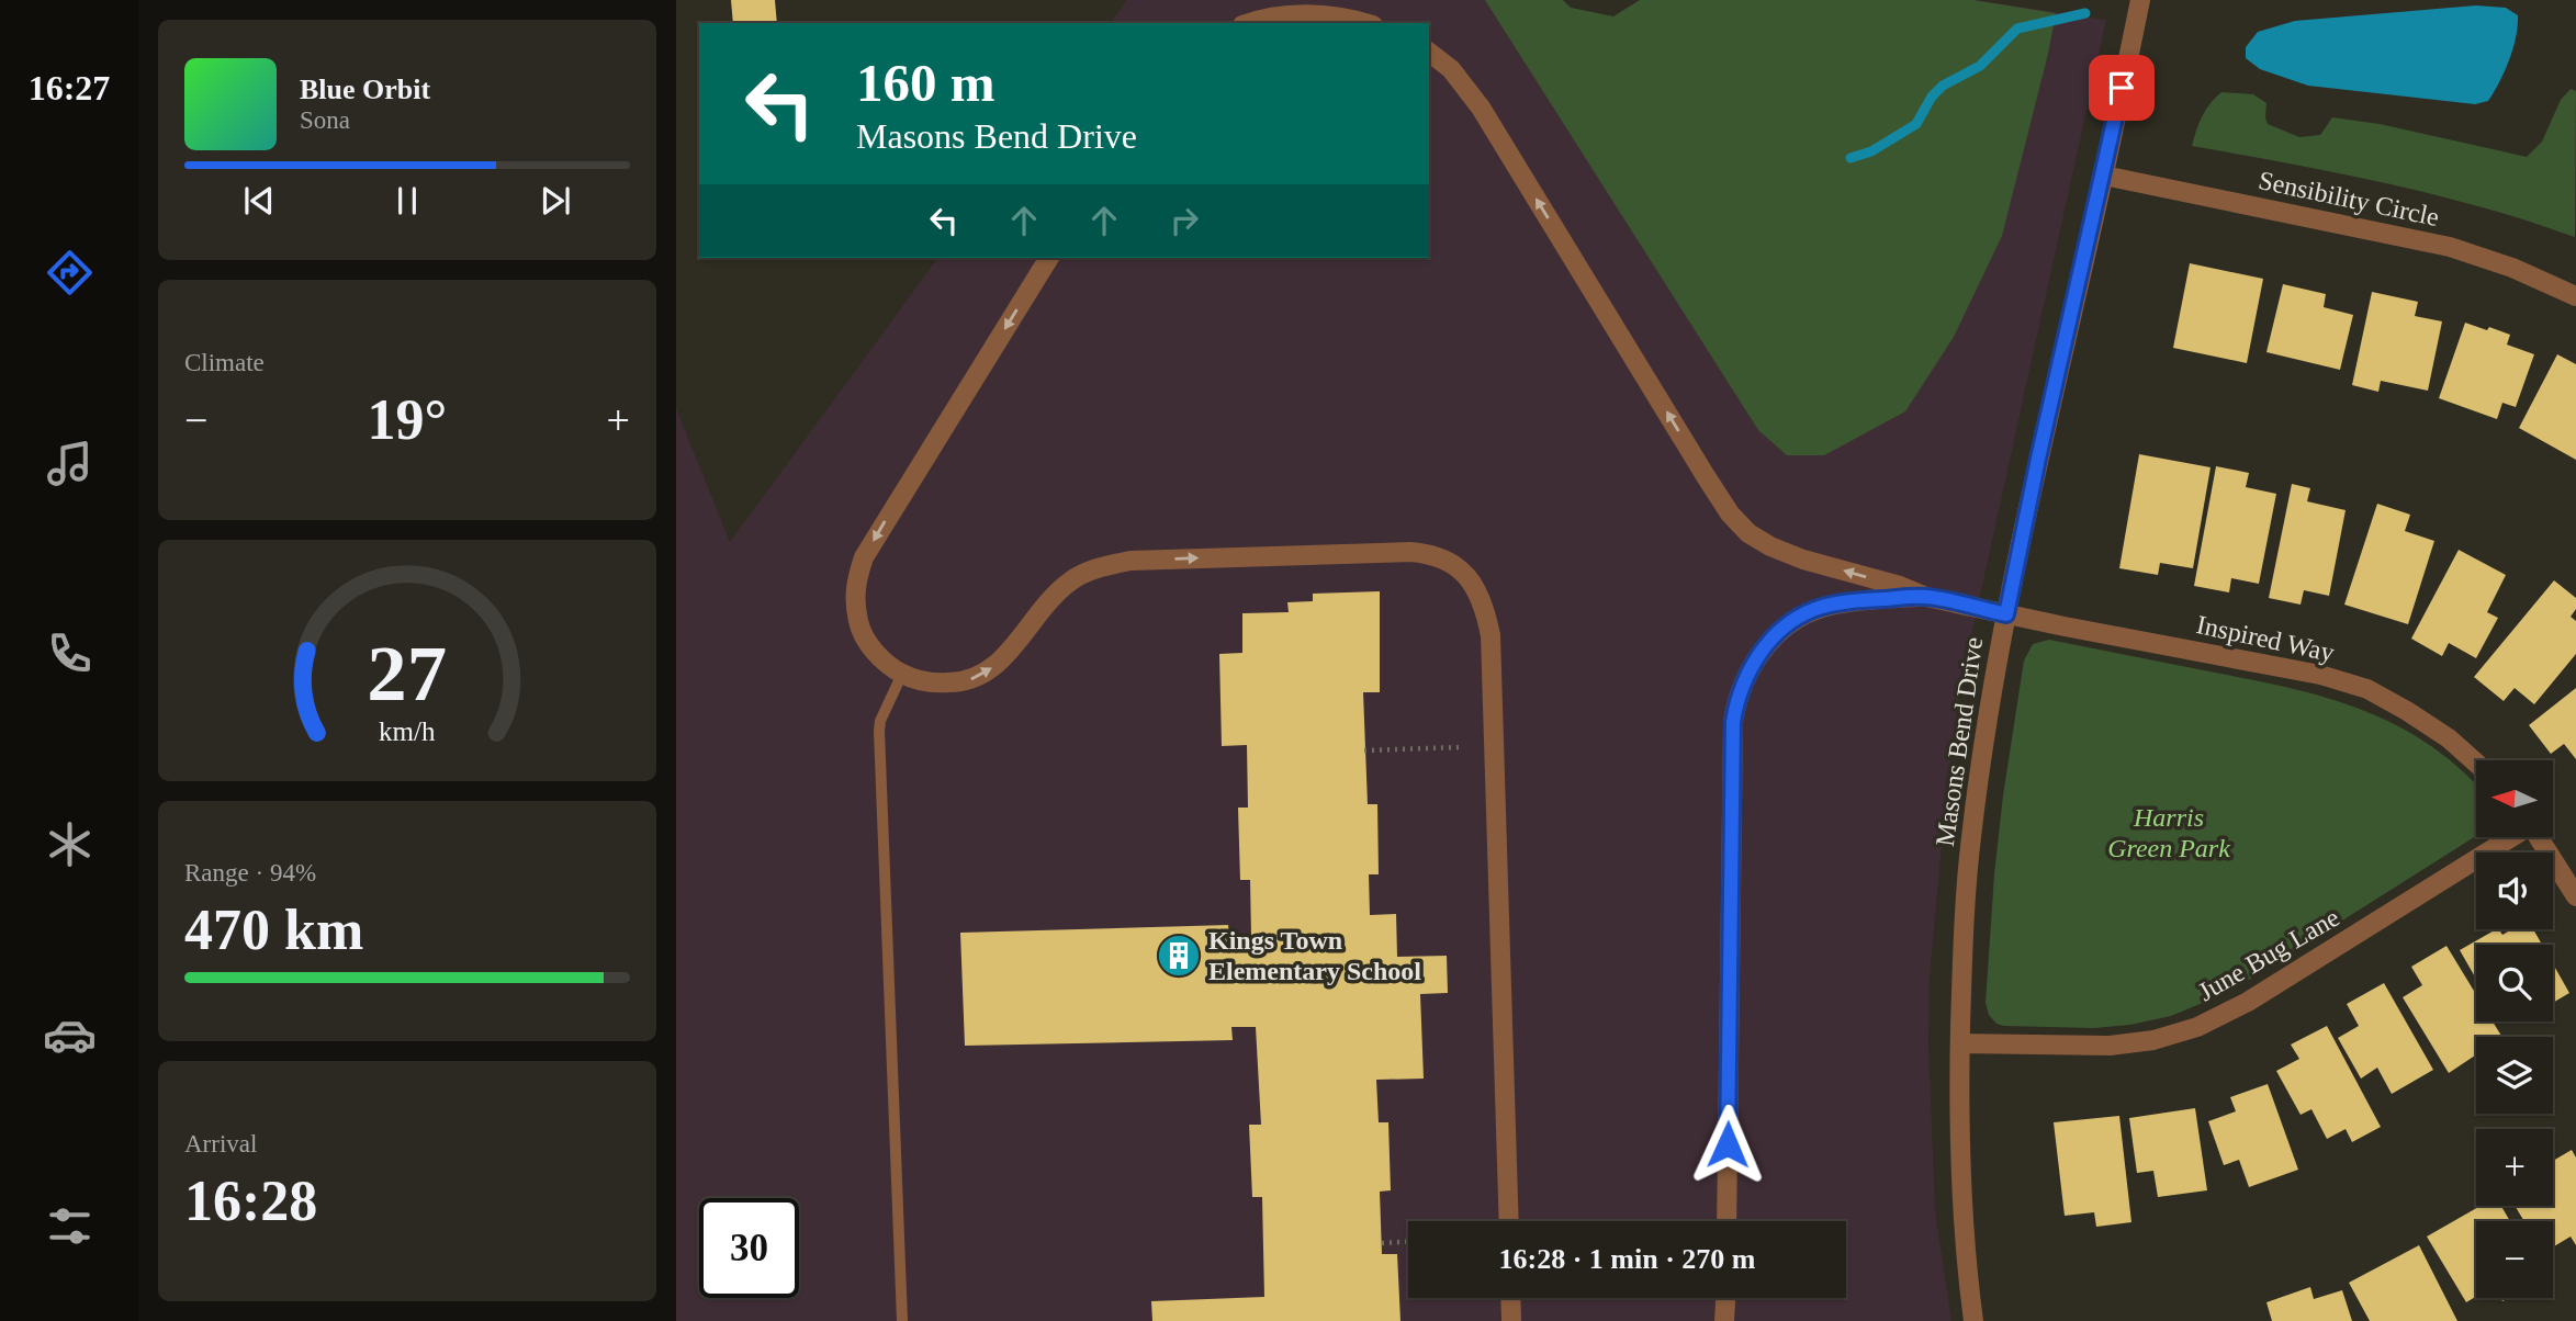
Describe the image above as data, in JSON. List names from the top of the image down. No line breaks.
{"streets":{"street":["Sensibility Circle","Inspired Way","Masons Bend Drive","June Bug Lane"]},"crossings":[["Sensibility Circle","Masons Bend Drive"],["Inspired Way","Masons Bend Drive"],["Masons Bend Drive","June Bug Lane"]],"parks":["Harris Green Park"],"places":{"building":["Kings Town Elementary School"]},"north":"left","page":{"tabs":"16:27","turn":["160 m","Masons Bend Drive"],"song":["Blue Orbit","Sona"],"tile":["Climate",["Range · 94%","470 km"],["Arrival","16:28"]],"heat":["−","19°","+"],"map_buttons":["+","−"],"limit":"30","trip":"16:28 · 1 min · 270 m","gauge":["27","km/h"]}}
